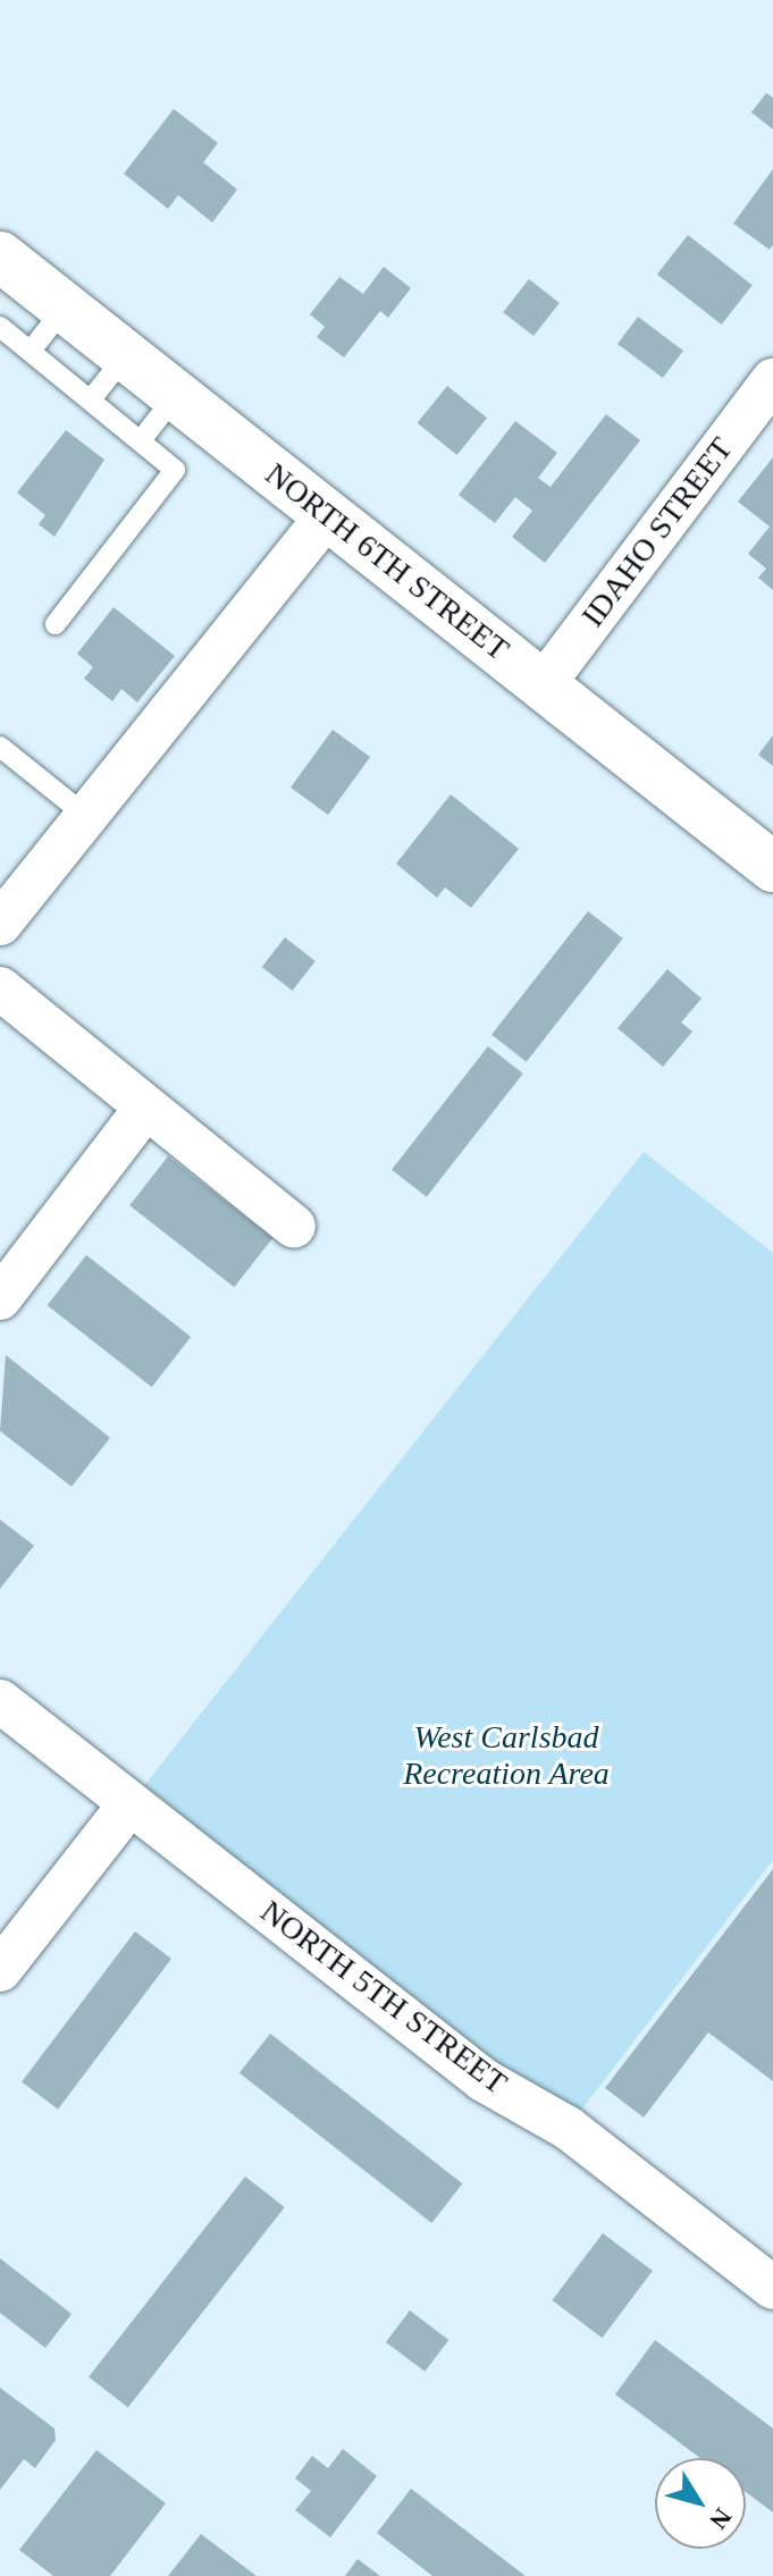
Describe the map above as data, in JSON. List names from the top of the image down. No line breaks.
{"streets":{"street":["IDAHO STREET","NORTH 6TH STREET","NORTH 5TH STREET"]},"crossings":[["IDAHO STREET","NORTH 6TH STREET"]],"parks":["West Carlsbad Recreation Area"],"north":"bottom right"}
